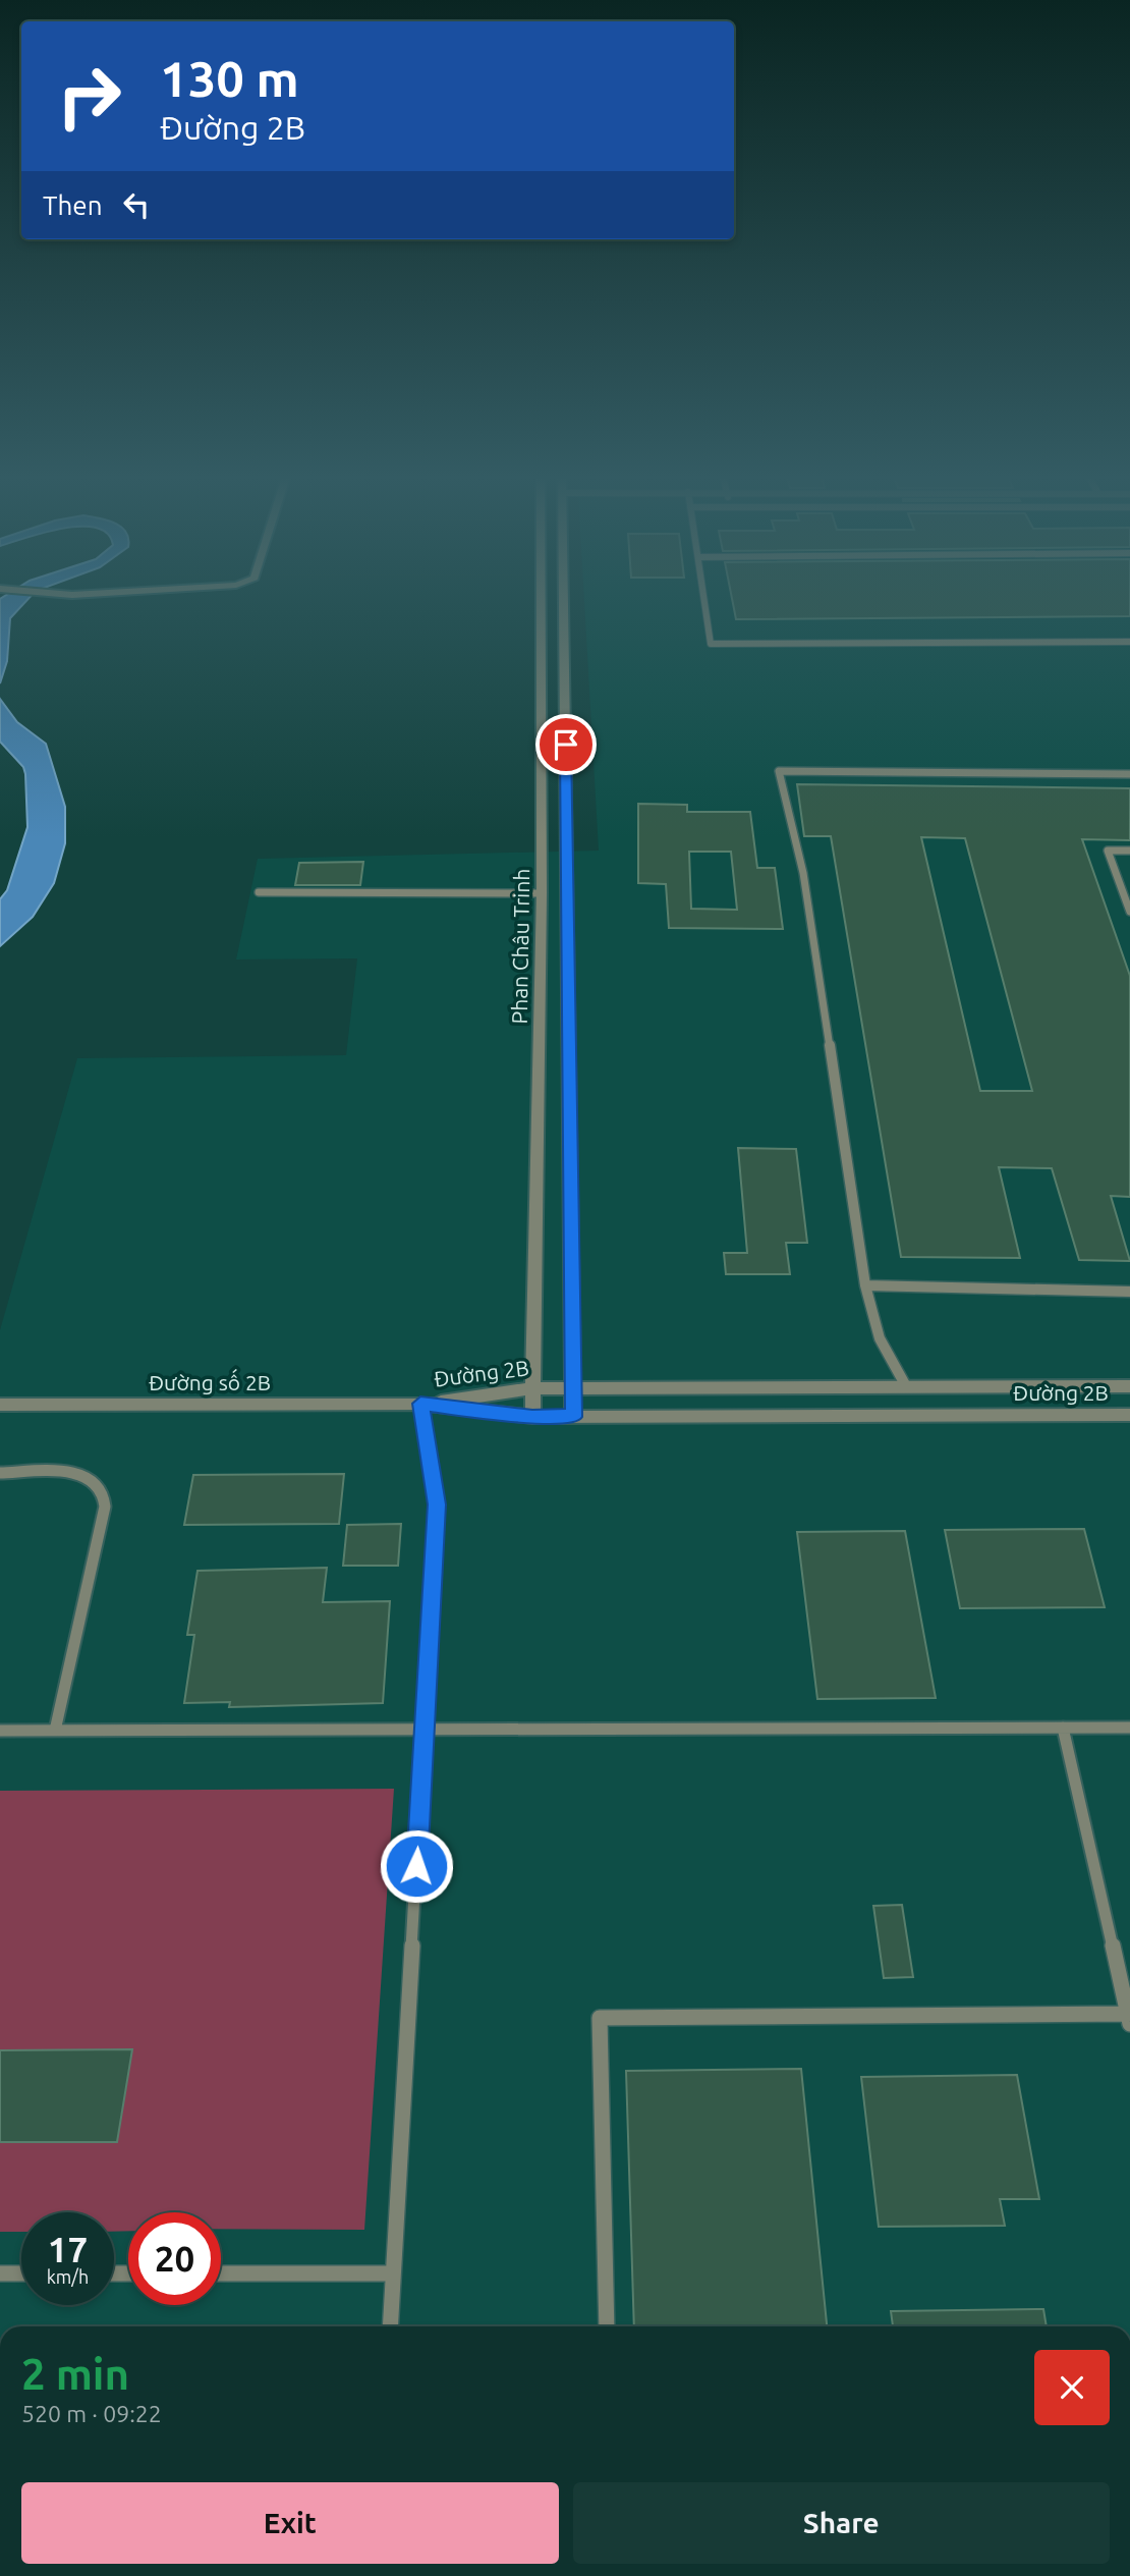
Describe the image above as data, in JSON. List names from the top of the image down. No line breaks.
{"streets":{"street":["Phan Châu Trinh","Đường 2B","Đường số 2B"]},"crossings":[["Phan Châu Trinh","Đường 2B"],["Đường 2B","Đường số 2B"]],"page":{"turn":["130 m","Đường 2B"],"then":"Then","speed":"17 km/h","limit":"20","heading":["2 min","520 m · 09:22"],"buttons":["Exit","Share"]}}
